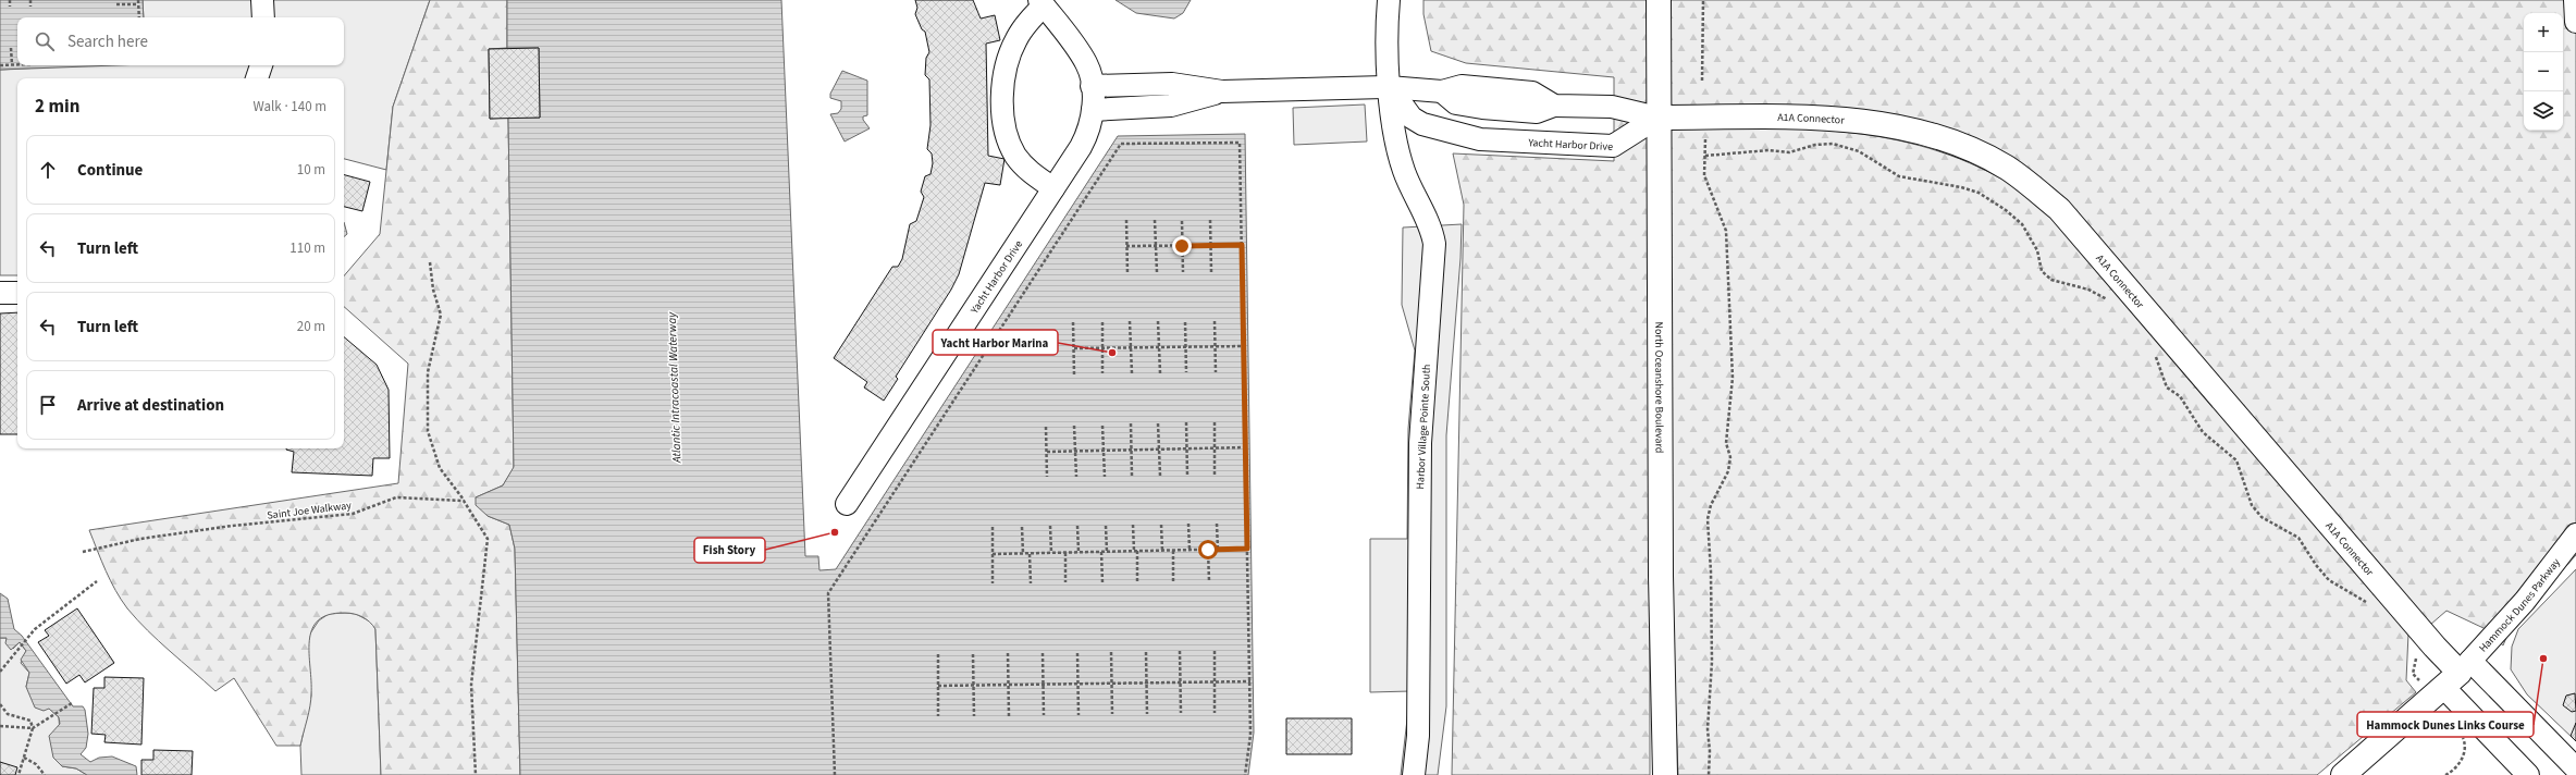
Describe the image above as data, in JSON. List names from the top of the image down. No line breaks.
{"streets":{"main road":["A1A Connector","North Oceanshore Boulevard"],"street":["Yacht Harbor Drive","Harbor Village Pointe South","Hammock Dunes Parkway"],"path":["Saint Joe Walkway"]},"crossings":[["A1A Connector","Yacht Harbor Drive"],["A1A Connector","North Oceanshore Boulevard"],["A1A Connector","Hammock Dunes Parkway"],["Yacht Harbor Drive","North Oceanshore Boulevard"],["Yacht Harbor Drive","Harbor Village Pointe South"]],"water":["Atlantic Intracoastal Waterway"],"places":["Yacht Harbor Marina","Fish Story","Hammock Dunes Links Course"],"page":{"map_buttons":["+","−"],"search":"Search here","heading":["2 min","Walk · 140 m"],"list":[["Continue","10 m"],["Turn left","110 m"],["Turn left","20 m"],"Arrive at destination"]}}
